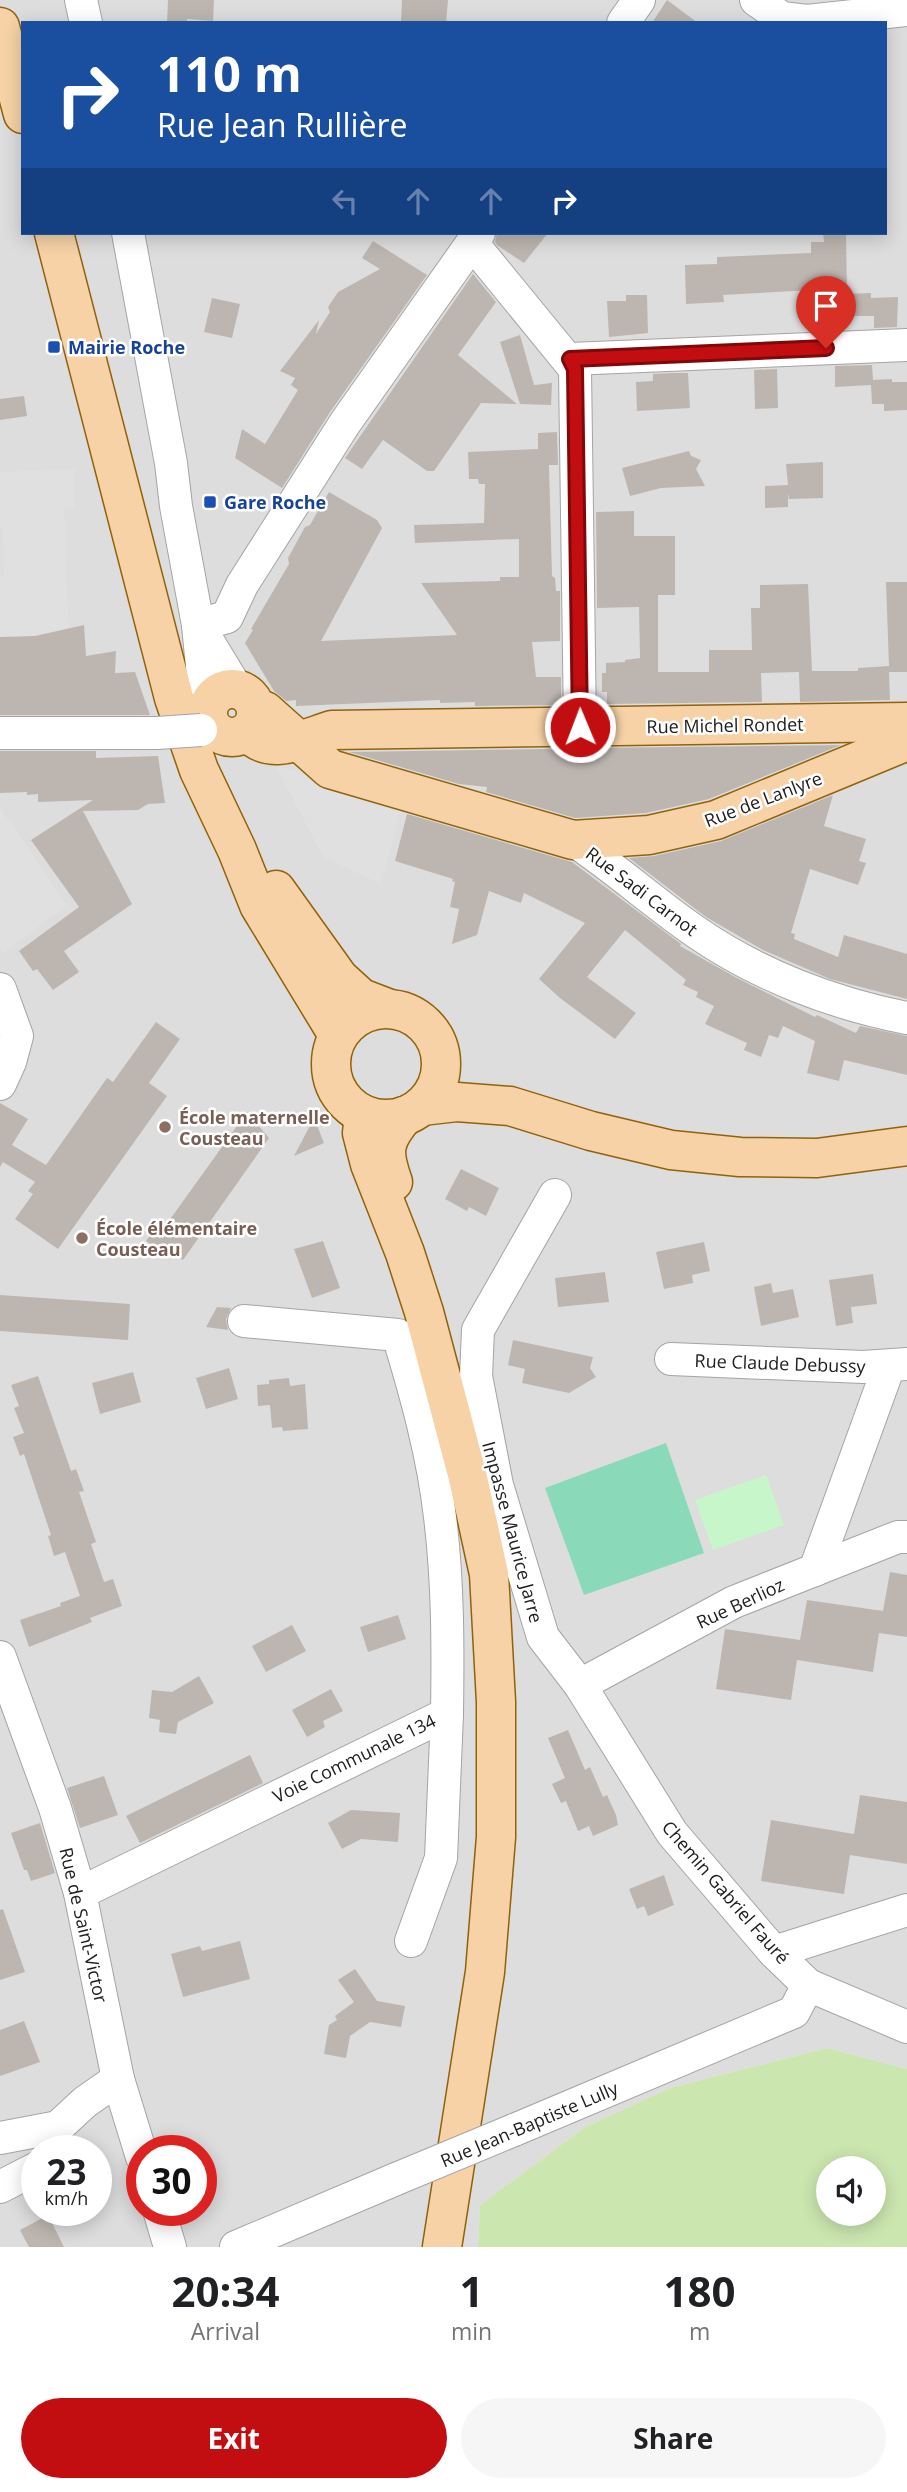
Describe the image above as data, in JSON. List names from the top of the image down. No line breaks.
{"streets":{"main road":["Rue Michel Rondet","Rue de Lanlyre","Rue Sadi Carnot"],"street":["Rue Claude Debussy","Impasse Maurice Jarre","Rue Berlioz","Voie Communale 134","Chemin Gabriel Fauré","Rue de Saint-Victor","Rue Jean-Baptiste Lully"]},"crossings":[["Rue Michel Rondet","Rue Sadi Carnot"],["Rue de Lanlyre","Rue Sadi Carnot"],["Rue Claude Debussy","Rue Berlioz"],["Impasse Maurice Jarre","Chemin Gabriel Fauré"],["Rue Berlioz","Chemin Gabriel Fauré"],["Voie Communale 134","Rue de Saint-Victor"],["Chemin Gabriel Fauré","Rue Jean-Baptiste Lully"]],"places":{"transit":["Mairie Roche","Gare Roche"],"other":["École maternelle Cousteau","École élémentaire Cousteau"]},"page":{"turn":["110 m","Rue Jean Rullière"],"speed":"23 km/h","limit":"30","eta":["20:34","Arrival","1","min","180","m"],"buttons":["Exit","Share"]}}
